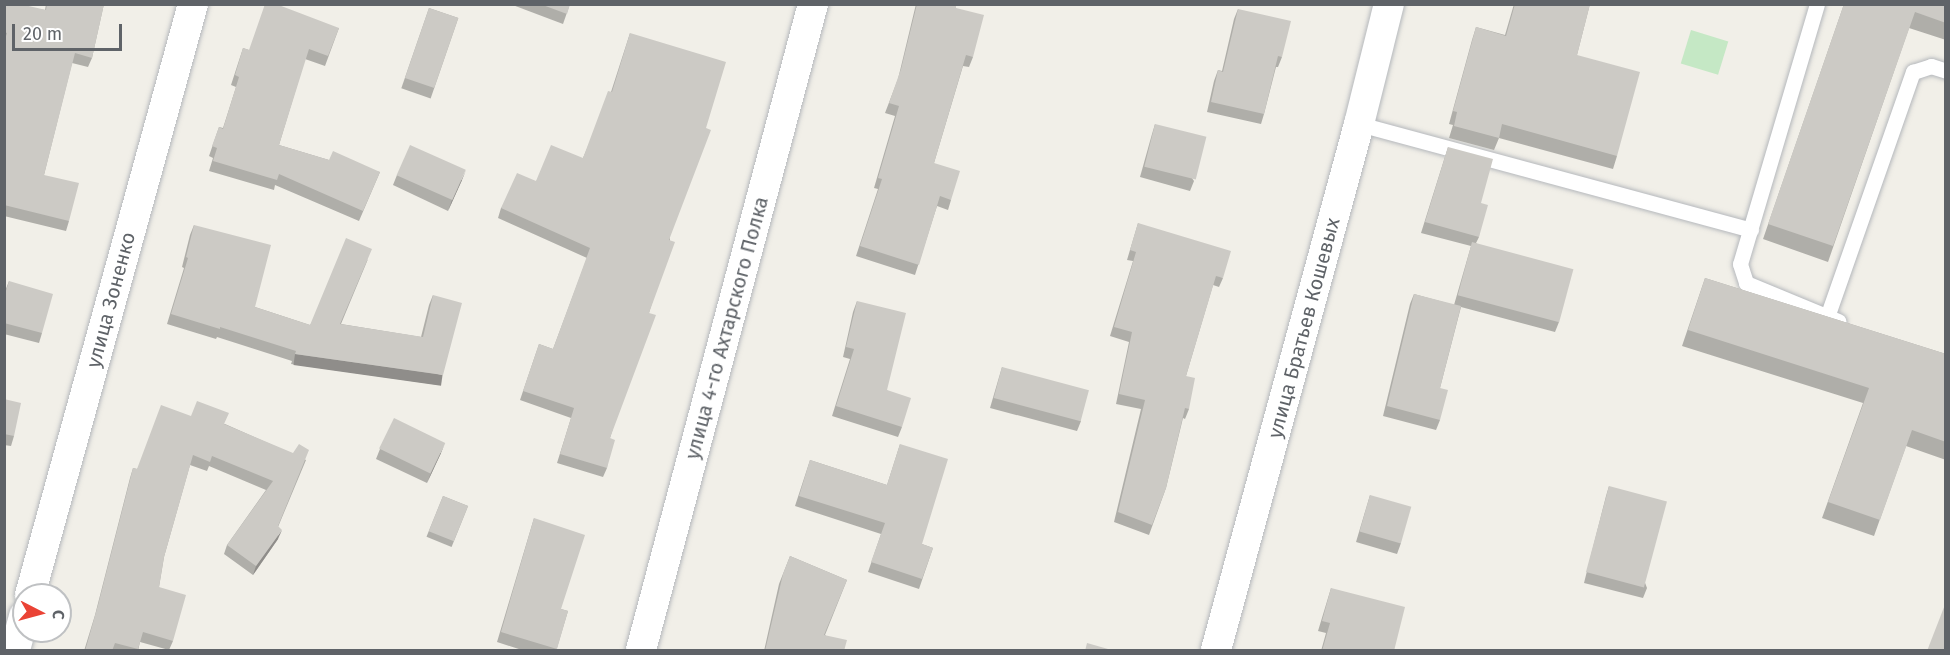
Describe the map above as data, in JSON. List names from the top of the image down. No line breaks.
{"streets":{"street":["улица Зоненко","улица 4-го Ахтарского Полка","улица Братьев Кошевых"]},"scale_bar":"20 m","north":"right"}
